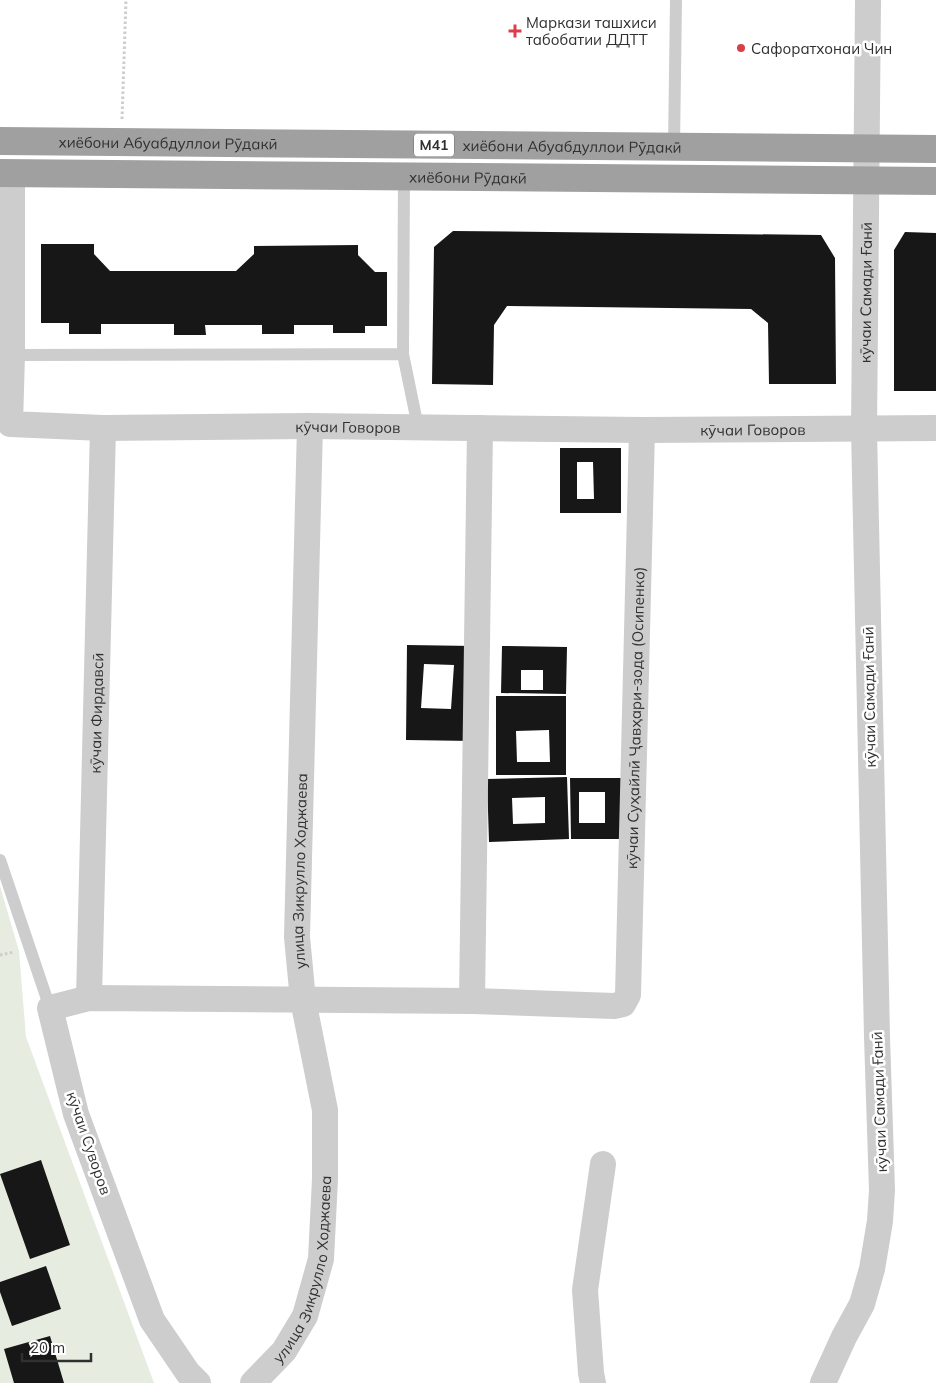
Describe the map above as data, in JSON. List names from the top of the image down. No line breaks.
{"streets":{"highway":["хиёбони Абуабдуллои Рӯдакӣ","M41","хиёбони Рӯдакӣ"],"street":["кӯчаи Самади Ғанӣ","кӯчаи Говоров","кӯчаи Фирдавсӣ","кӯчаи Суҳайлӣ Ҷавҳари-зода (Осипенко)","улица Зикрулло Ходжаева","кӯчаи Суворов"]},"crossings":[["хиёбони Абуабдуллои Рӯдакӣ","кӯчаи Самади Ғанӣ"],["хиёбони Рӯдакӣ","кӯчаи Самади Ғанӣ"],["хиёбони Рӯдакӣ","кӯчаи Говоров"],["кӯчаи Самади Ғанӣ","кӯчаи Говоров"],["кӯчаи Говоров","кӯчаи Фирдавсӣ"],["кӯчаи Говоров","кӯчаи Суҳайлӣ Ҷавҳари-зода (Осипенко)"],["кӯчаи Говоров","улица Зикрулло Ходжаева"]],"places":{"health":["Маркази ташхиси табобатии ДДТТ"],"other":["Сафоратхонаи Чин"]},"scale_bar":"20 m"}
